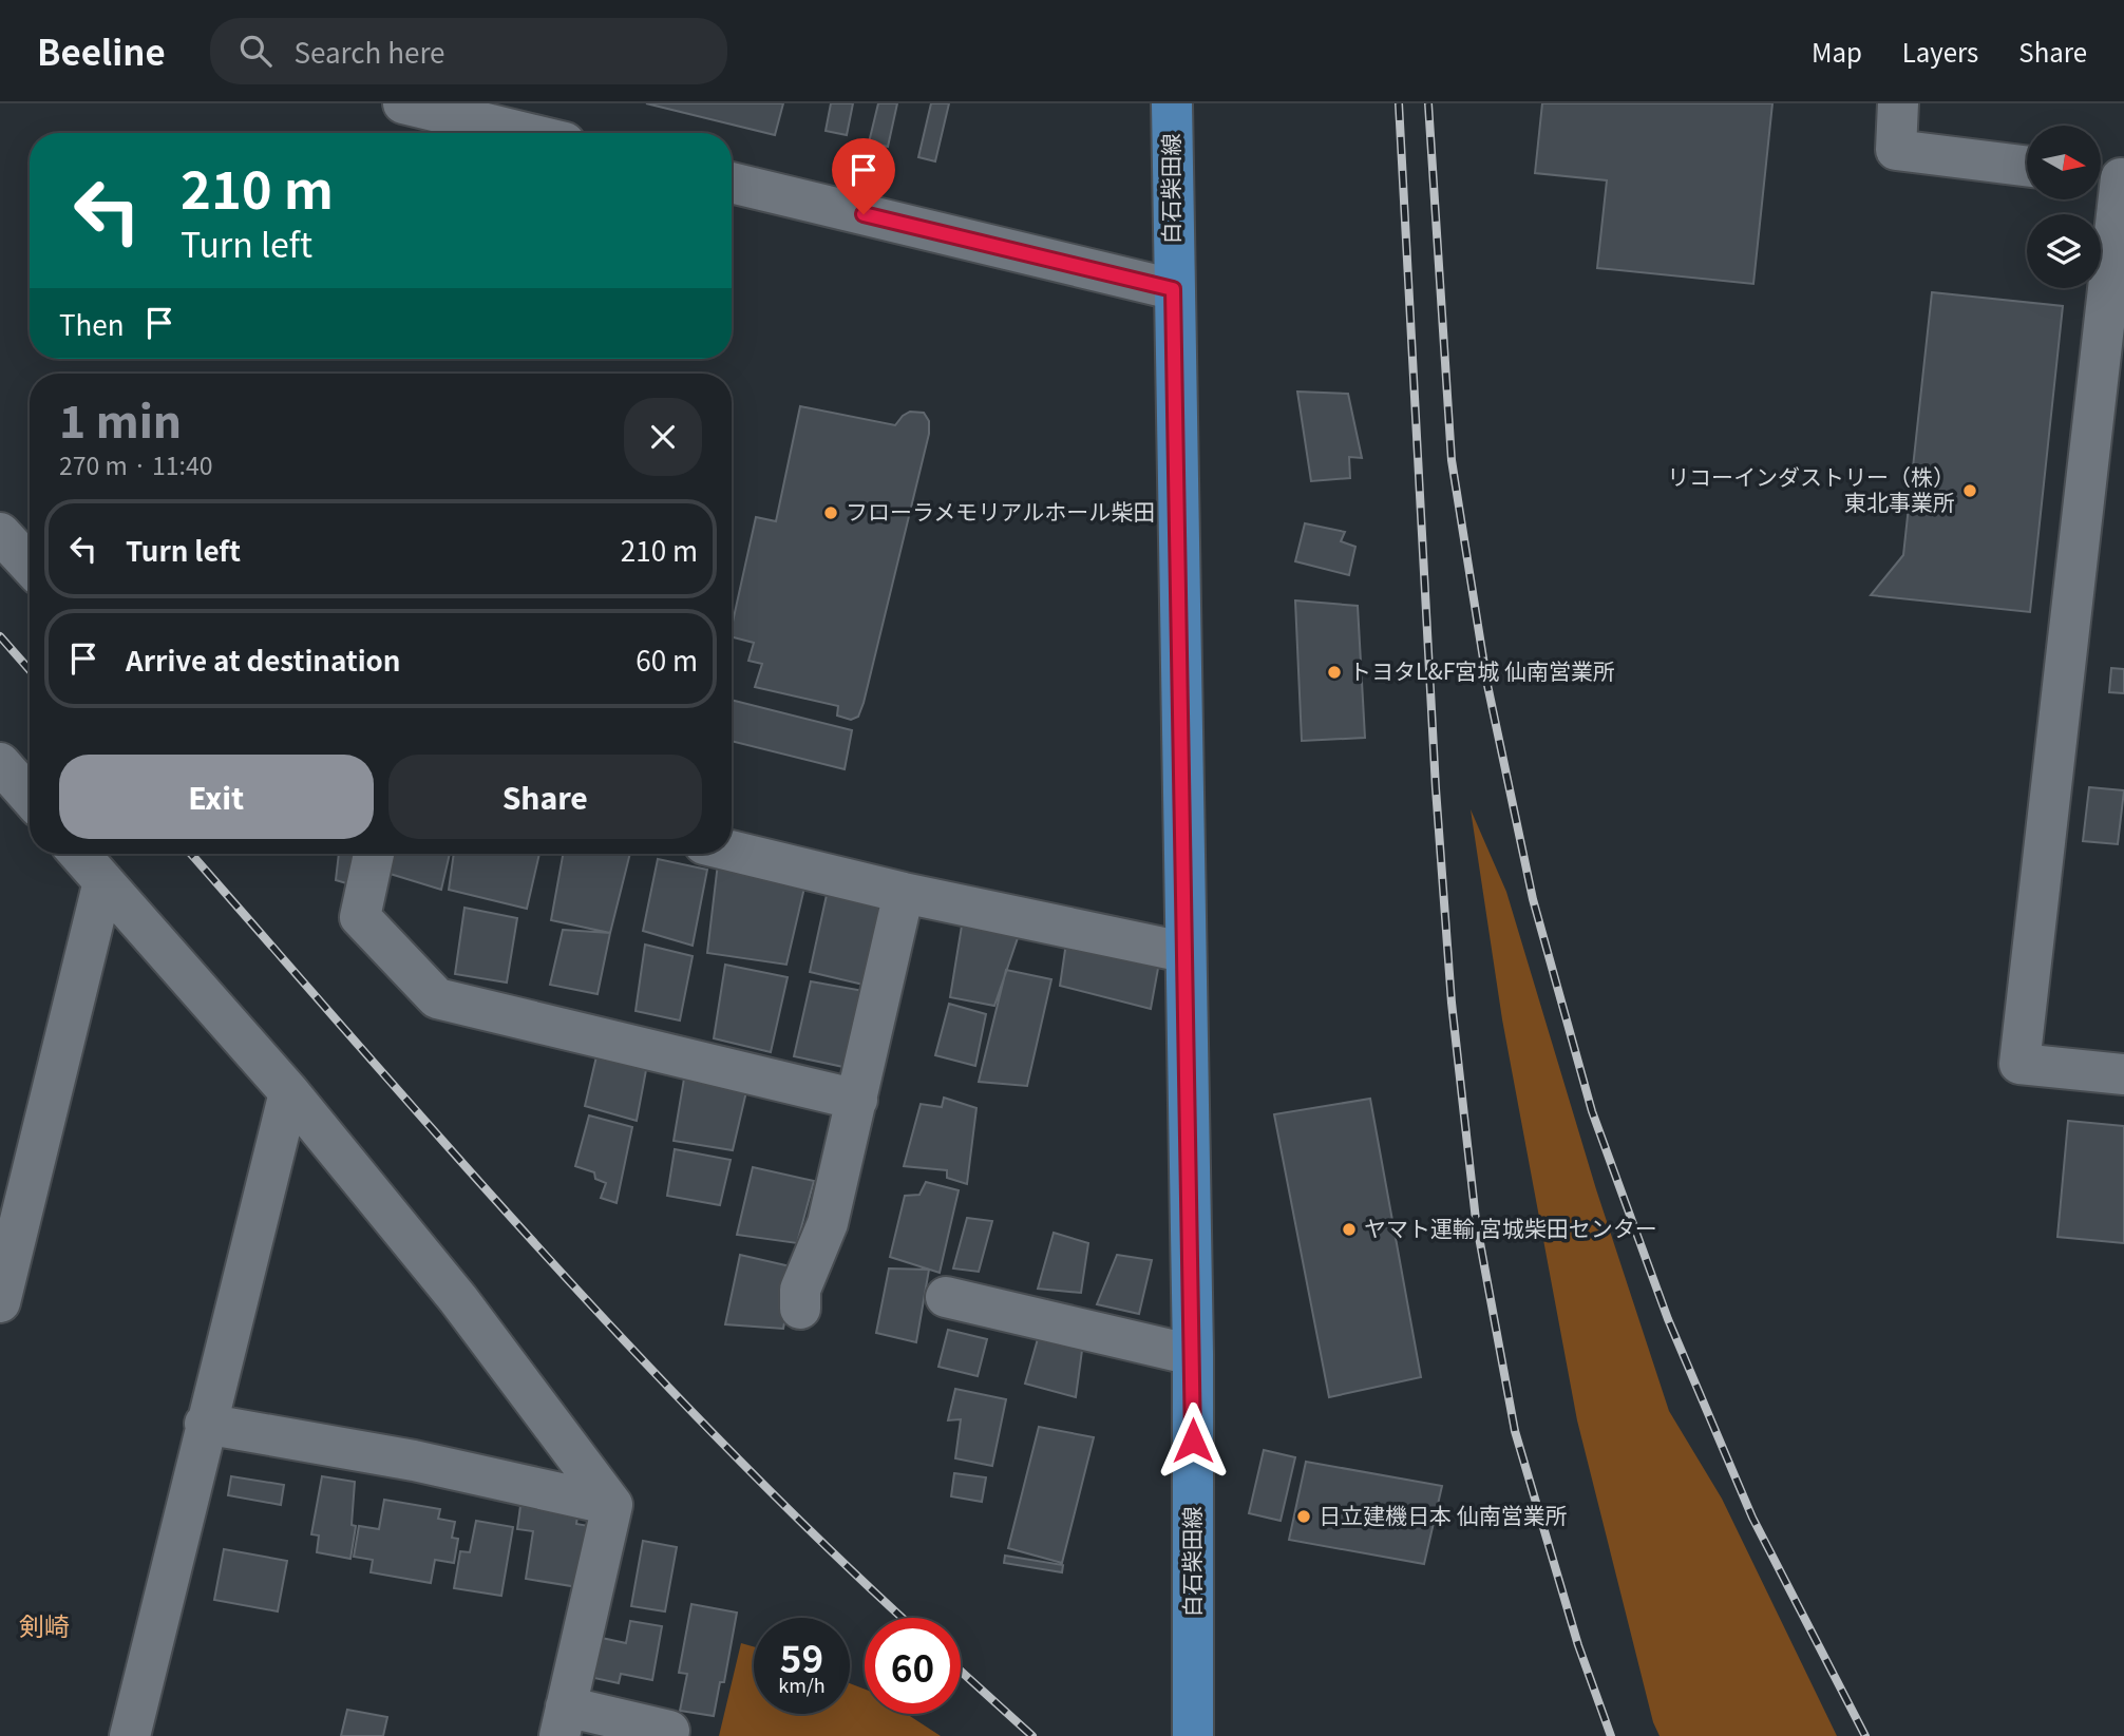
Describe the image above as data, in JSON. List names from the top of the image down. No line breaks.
{"streets":{"main road":["白石柴田線"]},"districts":["剣崎"],"places":["リコーインダストリー（株） 東北事業所","フローラメモリアルホール柴田","トヨタL&F宮城 仙南営業所","ヤマト運輸 宮城柴田センター","日立建機日本 仙南営業所"],"north":"right","page":{"header":"Beeline","search":"Search here","nav":["Map","Layers","Share"],"turn":["210 m","Turn left"],"then":"Then","heading":["1 min","270 m · 11:40"],"list":[{"name":"Turn left","value":"210 m"},{"name":"Arrive at destination","value":"60 m"}],"buttons":["Exit","Share"],"speed":"59 km/h","limit":"60"}}
